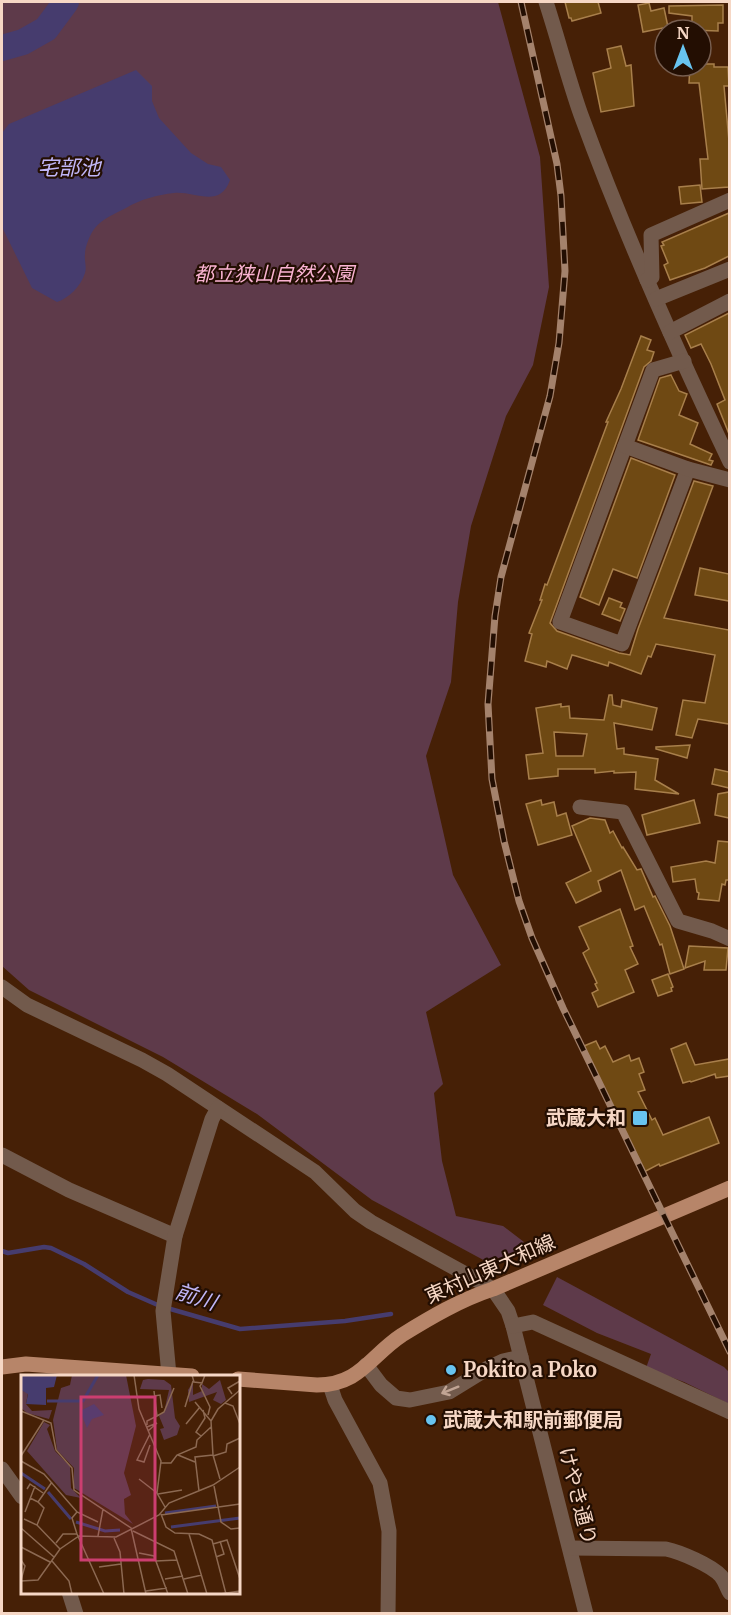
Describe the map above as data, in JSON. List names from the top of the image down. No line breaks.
{"streets":{"main road":["東村山東大和線"],"street":["けやき通り"]},"crossings":[["東村山東大和線","けやき通り"]],"water":["宅部池","前川"],"parks":["都立狭山自然公園"],"places":{"transit":["武蔵大和"],"other":["Pokito a Poko","武蔵大和駅前郵便局"]},"north":"top"}
